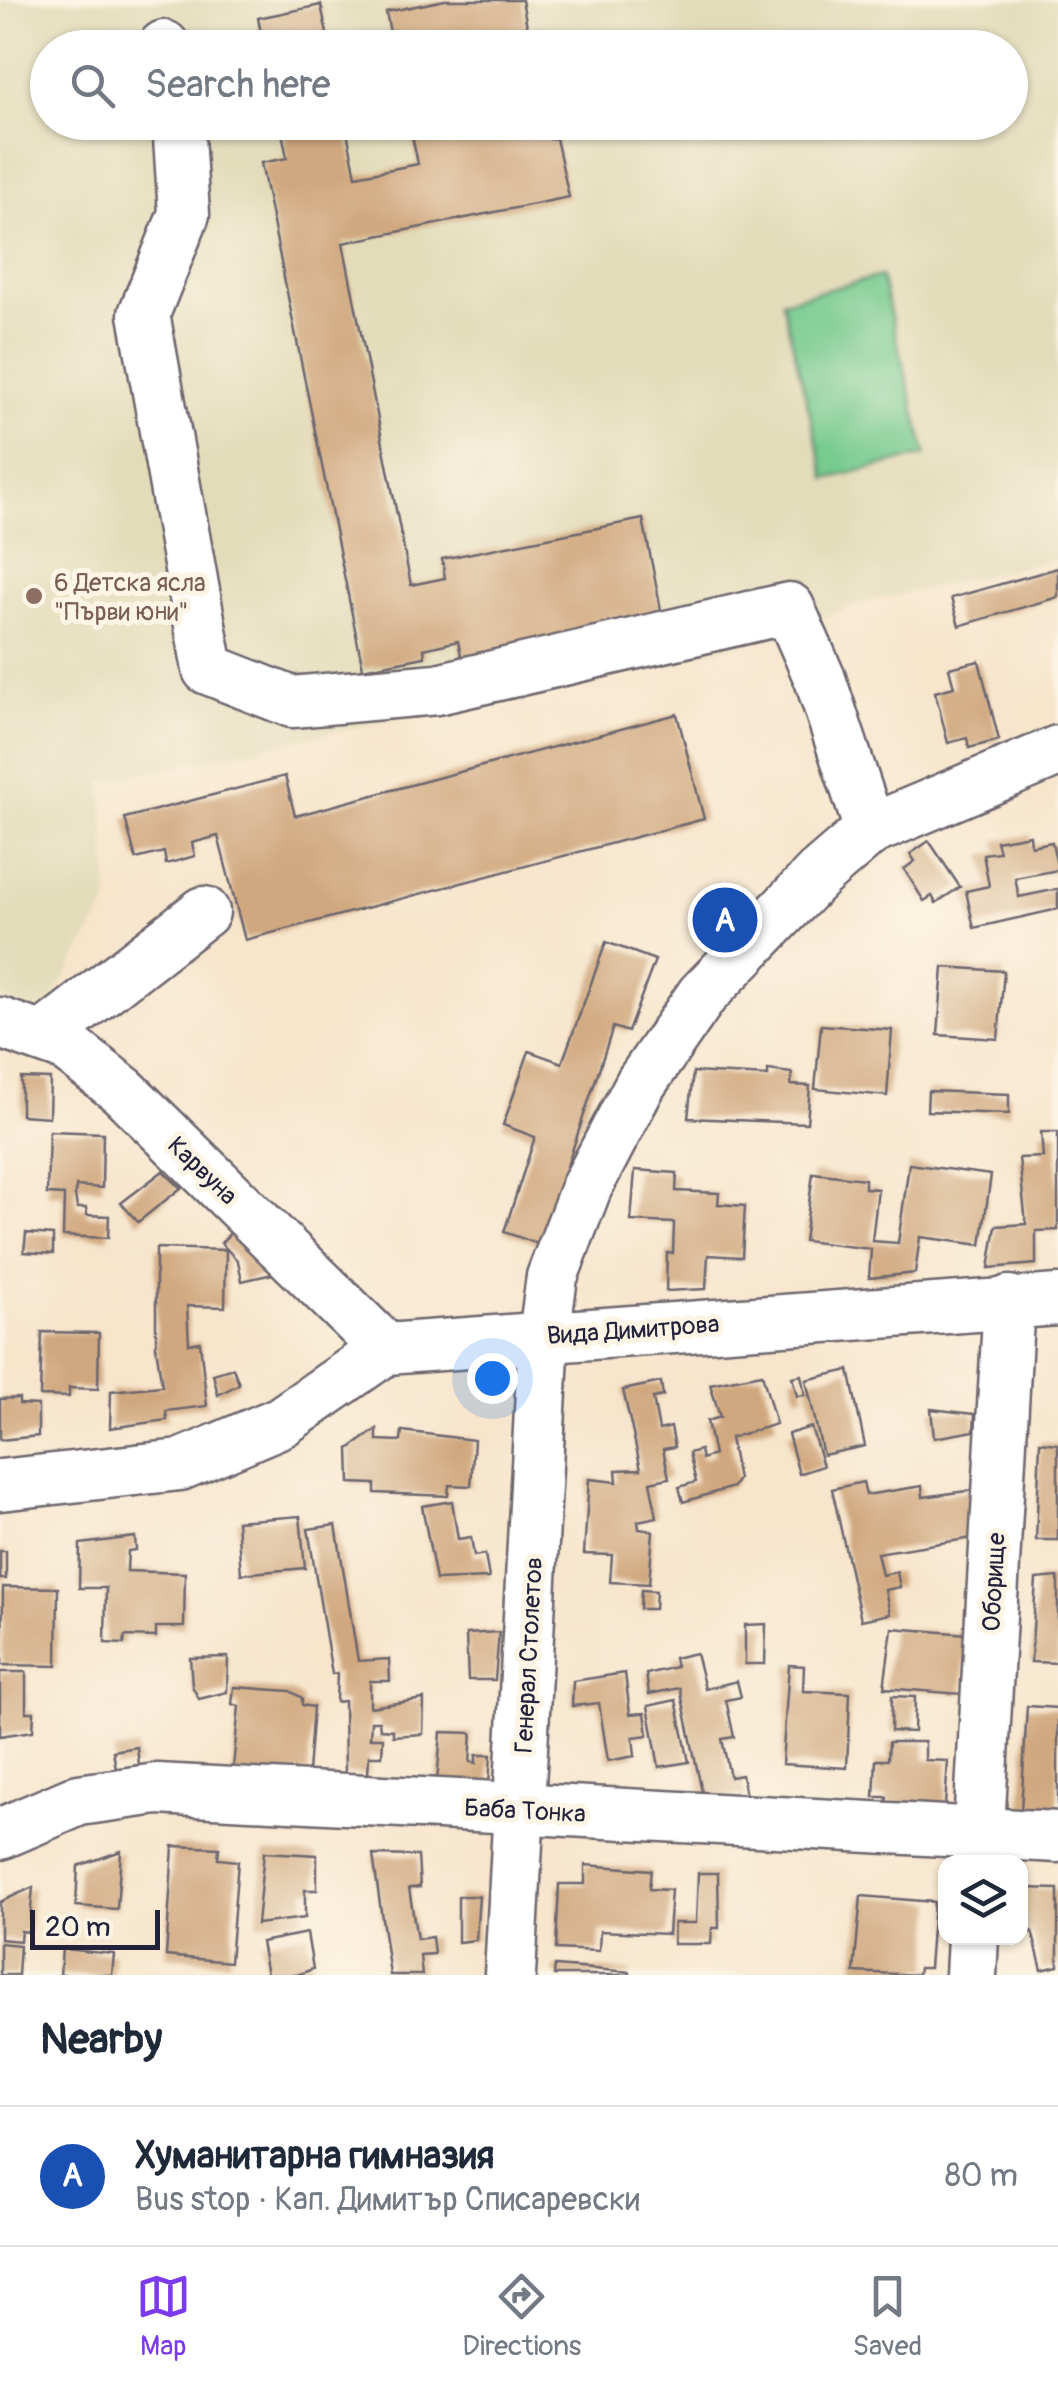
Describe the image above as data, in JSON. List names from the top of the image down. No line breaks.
{"streets":{"street":["Карвуна","Вида Димитрова","Оборище","Генерал Столетов","Баба Тонка"]},"crossings":[["Карвуна","Вида Димитрова"],["Вида Димитрова","Оборище"],["Вида Димитрова","Генерал Столетов"],["Оборище","Баба Тонка"],["Генерал Столетов","Баба Тонка"]],"places":["6 Детска ясла \"Първи юни\""],"scale_bar":"20 m","page":{"search":"Search here","pins":"A","scale":"20 m","heading":"Nearby","list":[{"mark":"A","name":"Хуманитарна гимназия","note":"Bus stop · Кап. Димитър Списаревски","value":"80 m"}],"nav":["Map","Directions","Saved"]}}
